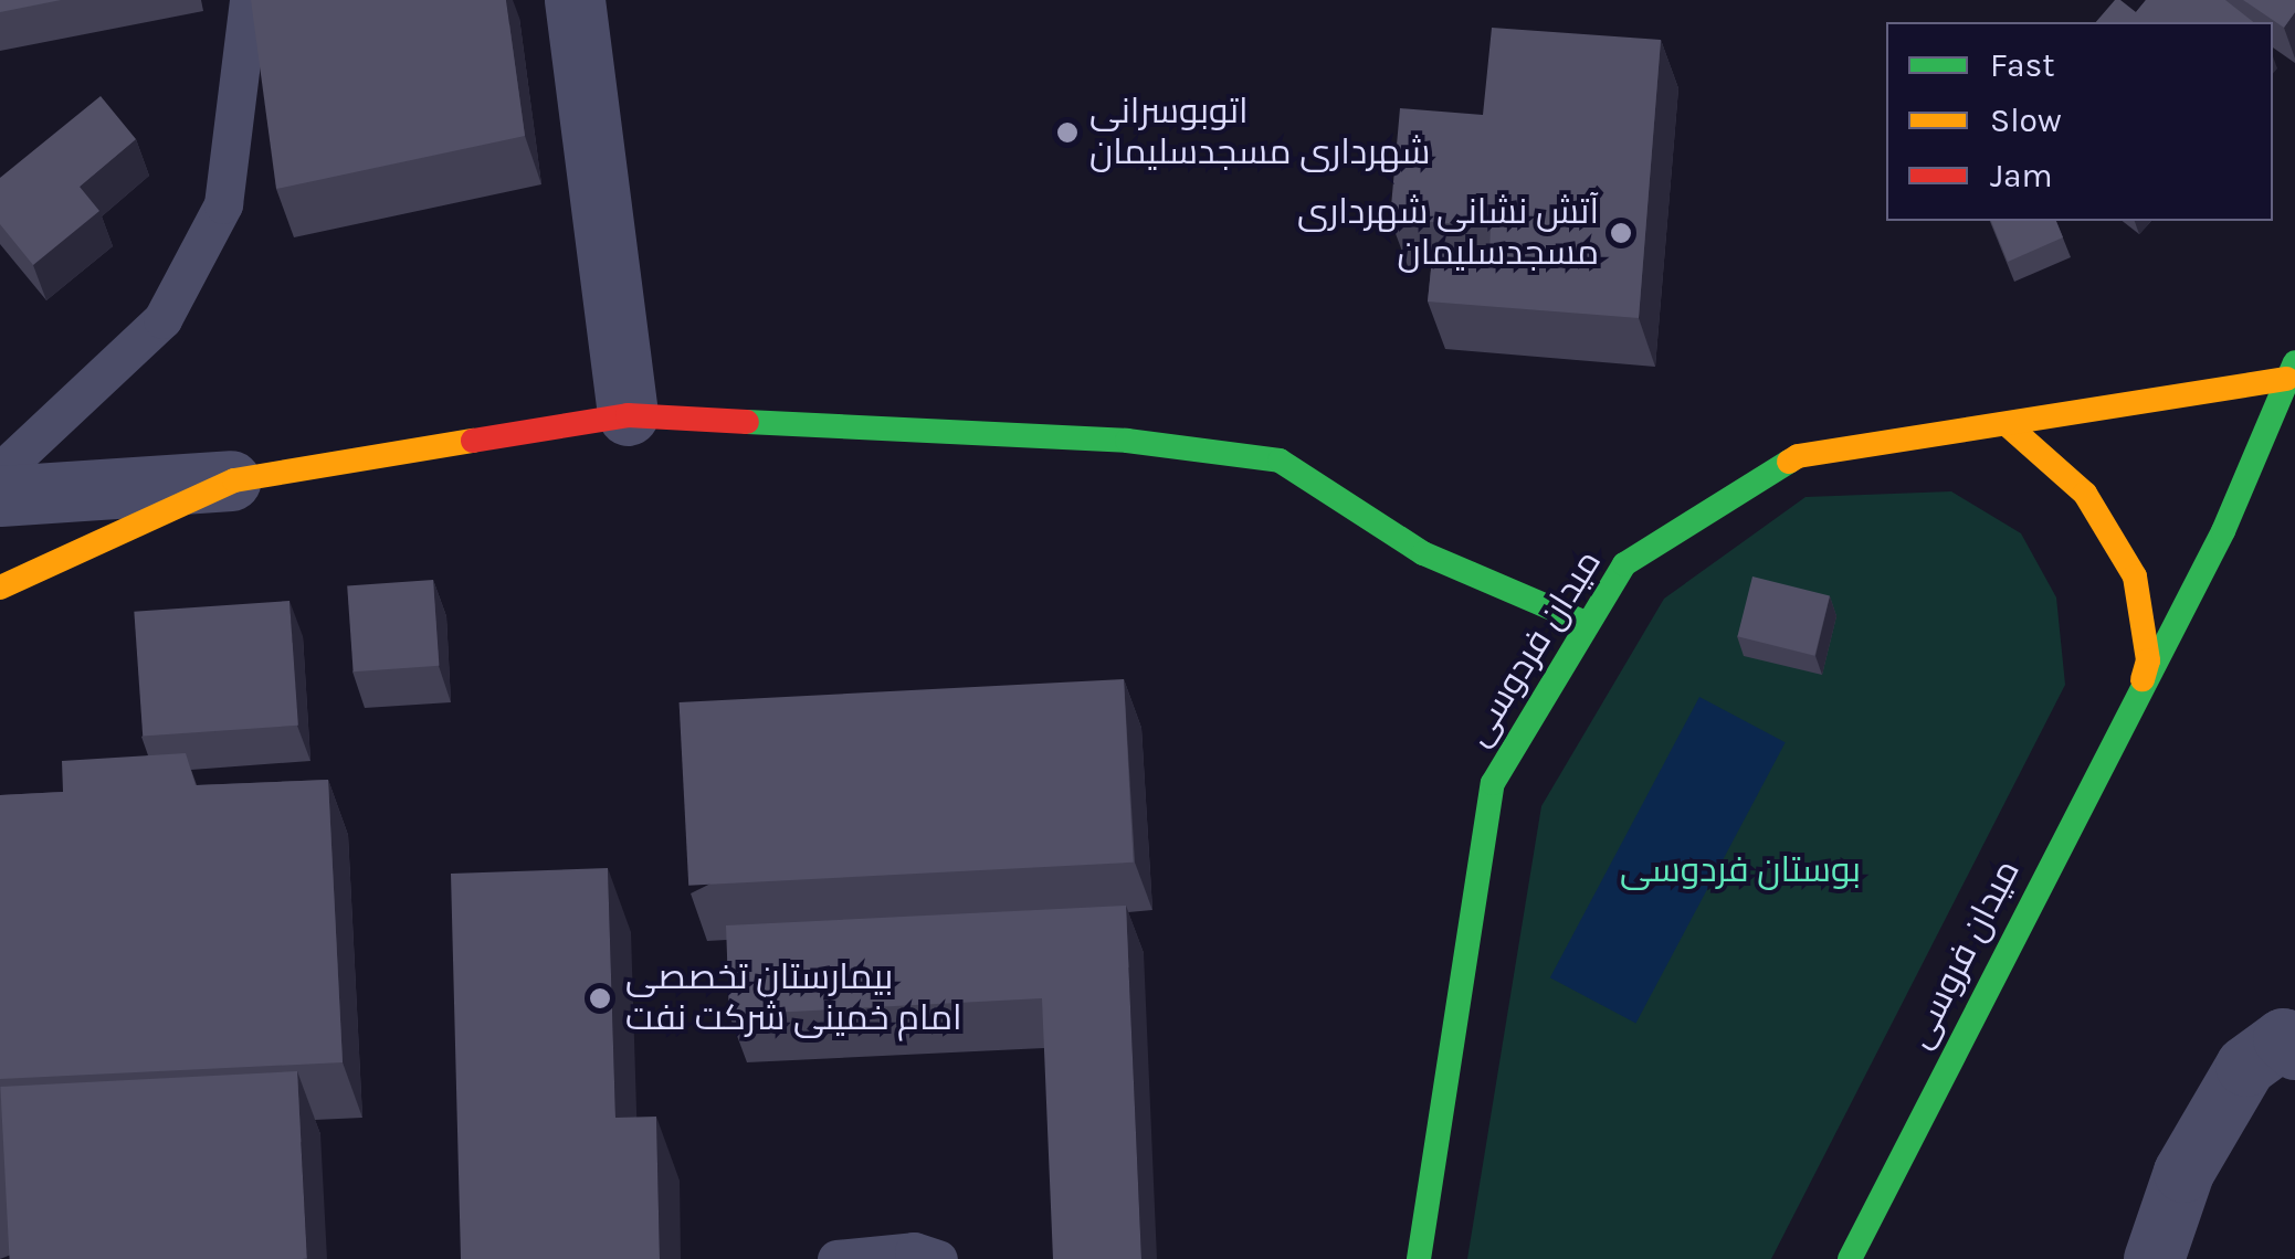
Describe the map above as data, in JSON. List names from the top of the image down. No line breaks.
{"streets":{"main road":["میدان فردوسی","میدان فروسی"]},"crossings":[["میدان فردوسی","میدان فروسی"]],"parks":["بوستان فردوسی"],"places":["اتوبوسرانی شهرداری مسجدسلیمان","آتش نشانی شهرداری مسجدسلیمان","بیمارستان تخصصی امام خمینی شرکت نفت"],"legend":["Fast","Slow","Jam"]}
